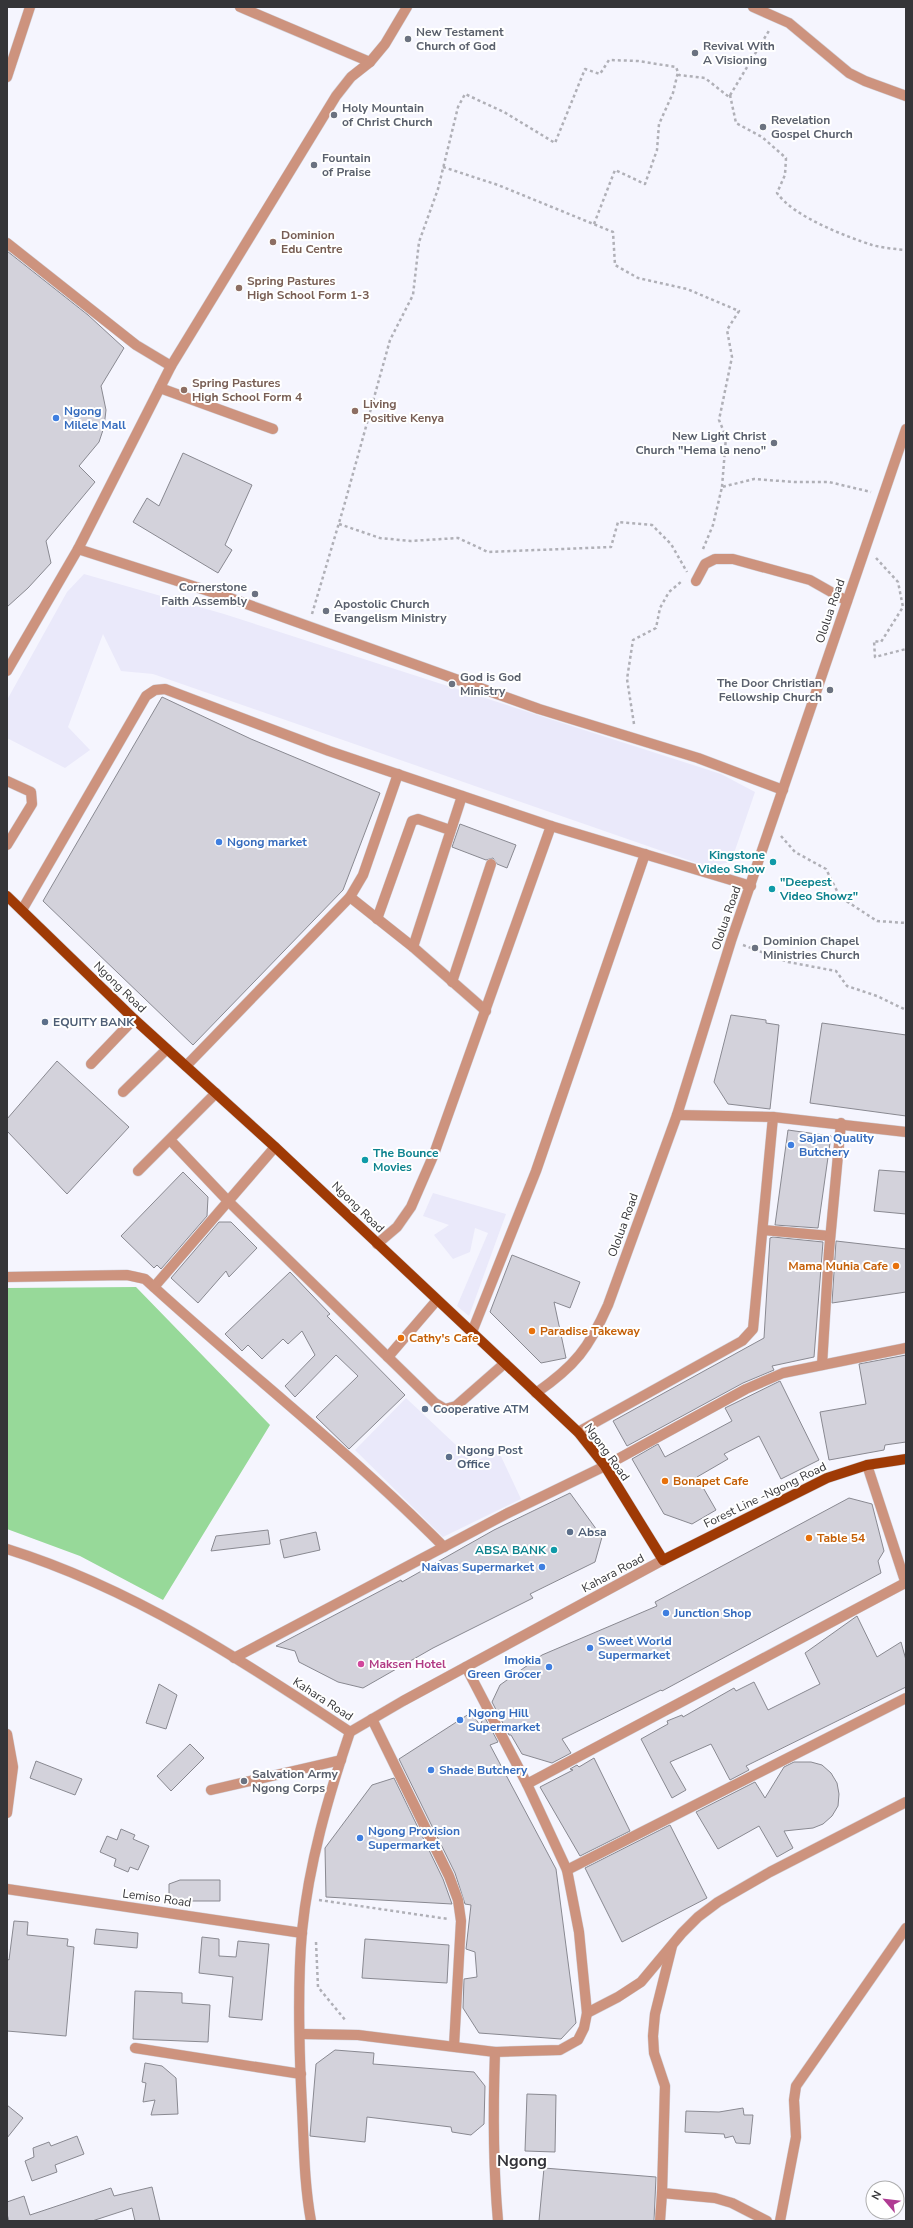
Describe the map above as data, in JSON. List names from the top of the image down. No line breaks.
{"streets":{"main road":["Ngong Road","Forest Line -Ngong Road"],"street":["Ololua Road","Kahara Road","Lemiso Road"]},"crossings":[["Ololua Road","Ngong Road"],["Ngong Road","Forest Line -Ngong Road"],["Ngong Road","Kahara Road"],["Forest Line -Ngong Road","Kahara Road"]],"districts":["Ngong"],"places":["New Testament Church of God","Revival With A Visioning","Holy Mountain of Christ Church","Revelation Gospel Church","Fountain of Praise","Dominion Edu Centre","Spring Pastures High School Form 1-3","Spring Pastures High School Form 4","Living Positive Kenya","Ngong Milele Mall","New Light Christ Church \"Hema la neno\"","Cornerstone Faith Assembly","Apostolic Church Evangelism Ministry","God is God Ministry","The Door Christian Fellowship Church","Ngong market","Kingstone Video Show","\"Deepest Video Showz\"","Dominion Chapel Ministries Church","EQUITY BANK","Sajan Quality Butchery","The Bounce Movies","Mama Muhia Cafe","Paradise Takeway","Cathy's Cafe","Cooperative ATM","Ngong Post Office","Bonapet Cafe","Absa","Table 54","ABSA BANK","Naivas Supermarket","Junction Shop","Sweet World Supermarket","Maksen Hotel","Imokia Green Grocer","Ngong Hill Supermarket","Shade Butchery","Salvation Army Ngong Corps","Ngong Provision Supermarket"],"north":"top left"}
